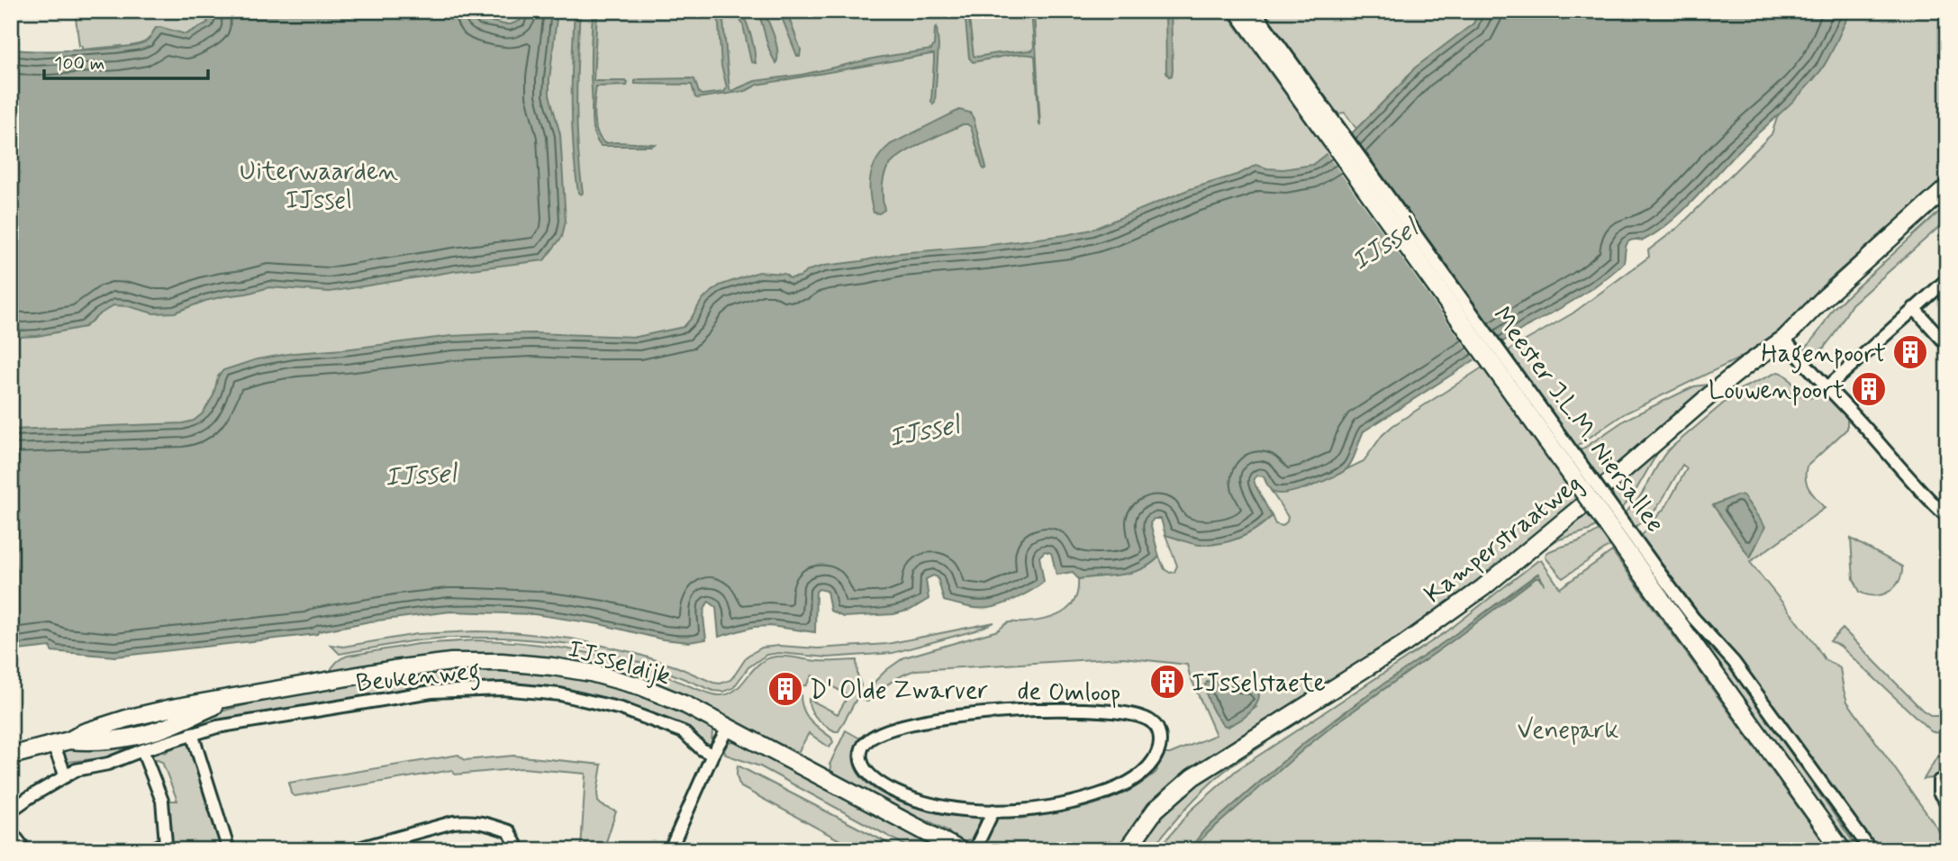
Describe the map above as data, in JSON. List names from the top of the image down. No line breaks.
{"streets":{"main road":["Meester J.L.M. Niersallee","Kamperstraatweg","IJsseldijk"],"street":["Beukenweg","de Omloop"]},"water":["IJssel"],"parks":["Uiterwaarden IJssel","Venepark"],"places":{"building":["Hagenpoort","Louwenpoort","IJsselstaete","D' Olde Zwarver"]},"scale_bar":"100 m"}
